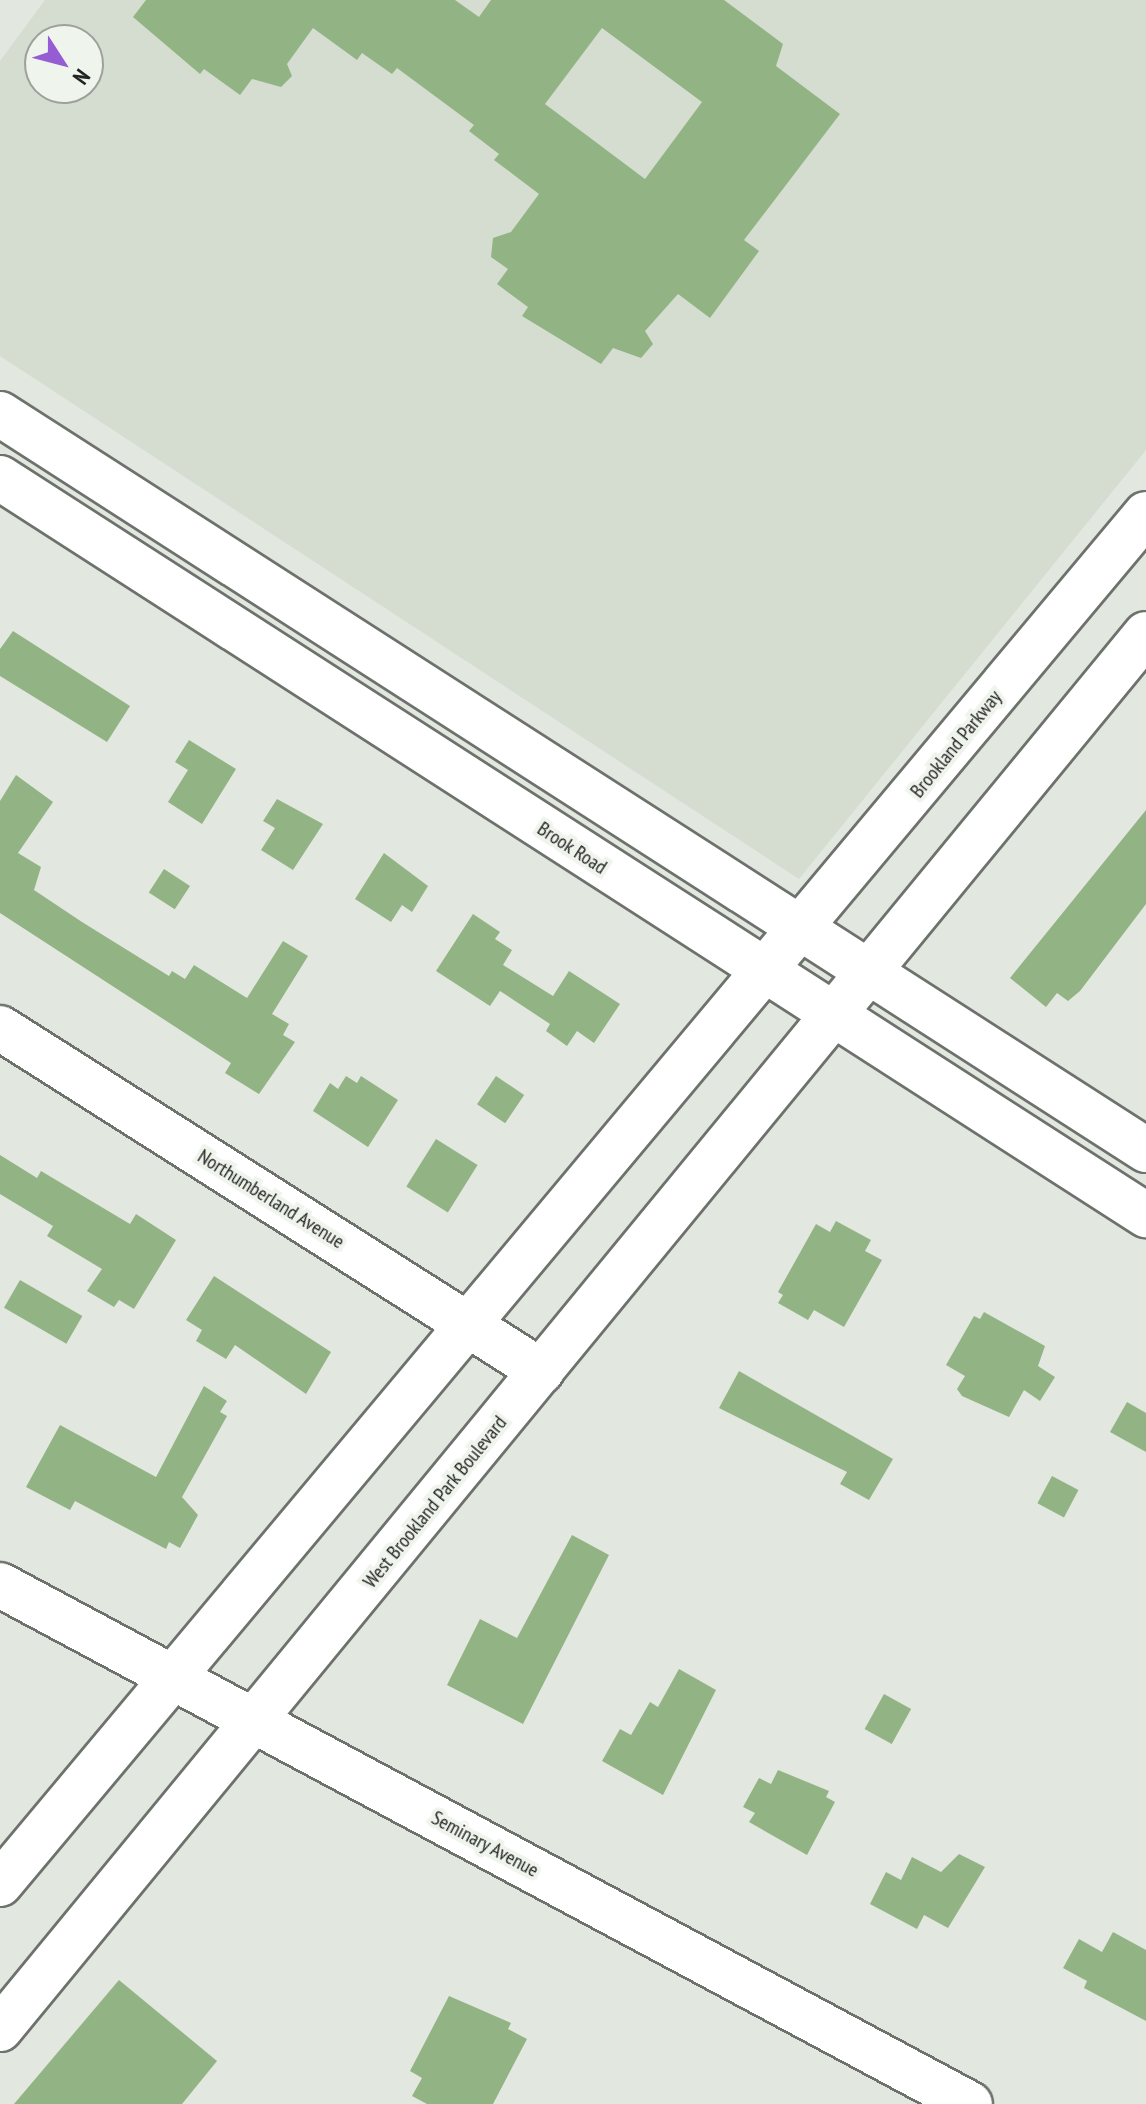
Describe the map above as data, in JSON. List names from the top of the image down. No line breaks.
{"streets":{"main road":["Brookland Parkway","Brook Road","Northumberland Avenue","West Brookland Park Boulevard","Seminary Avenue"]},"crossings":[["Brookland Parkway","Brook Road"],["Brook Road","West Brookland Park Boulevard"],["Northumberland Avenue","West Brookland Park Boulevard"],["West Brookland Park Boulevard","Seminary Avenue"]],"north":"bottom right"}
